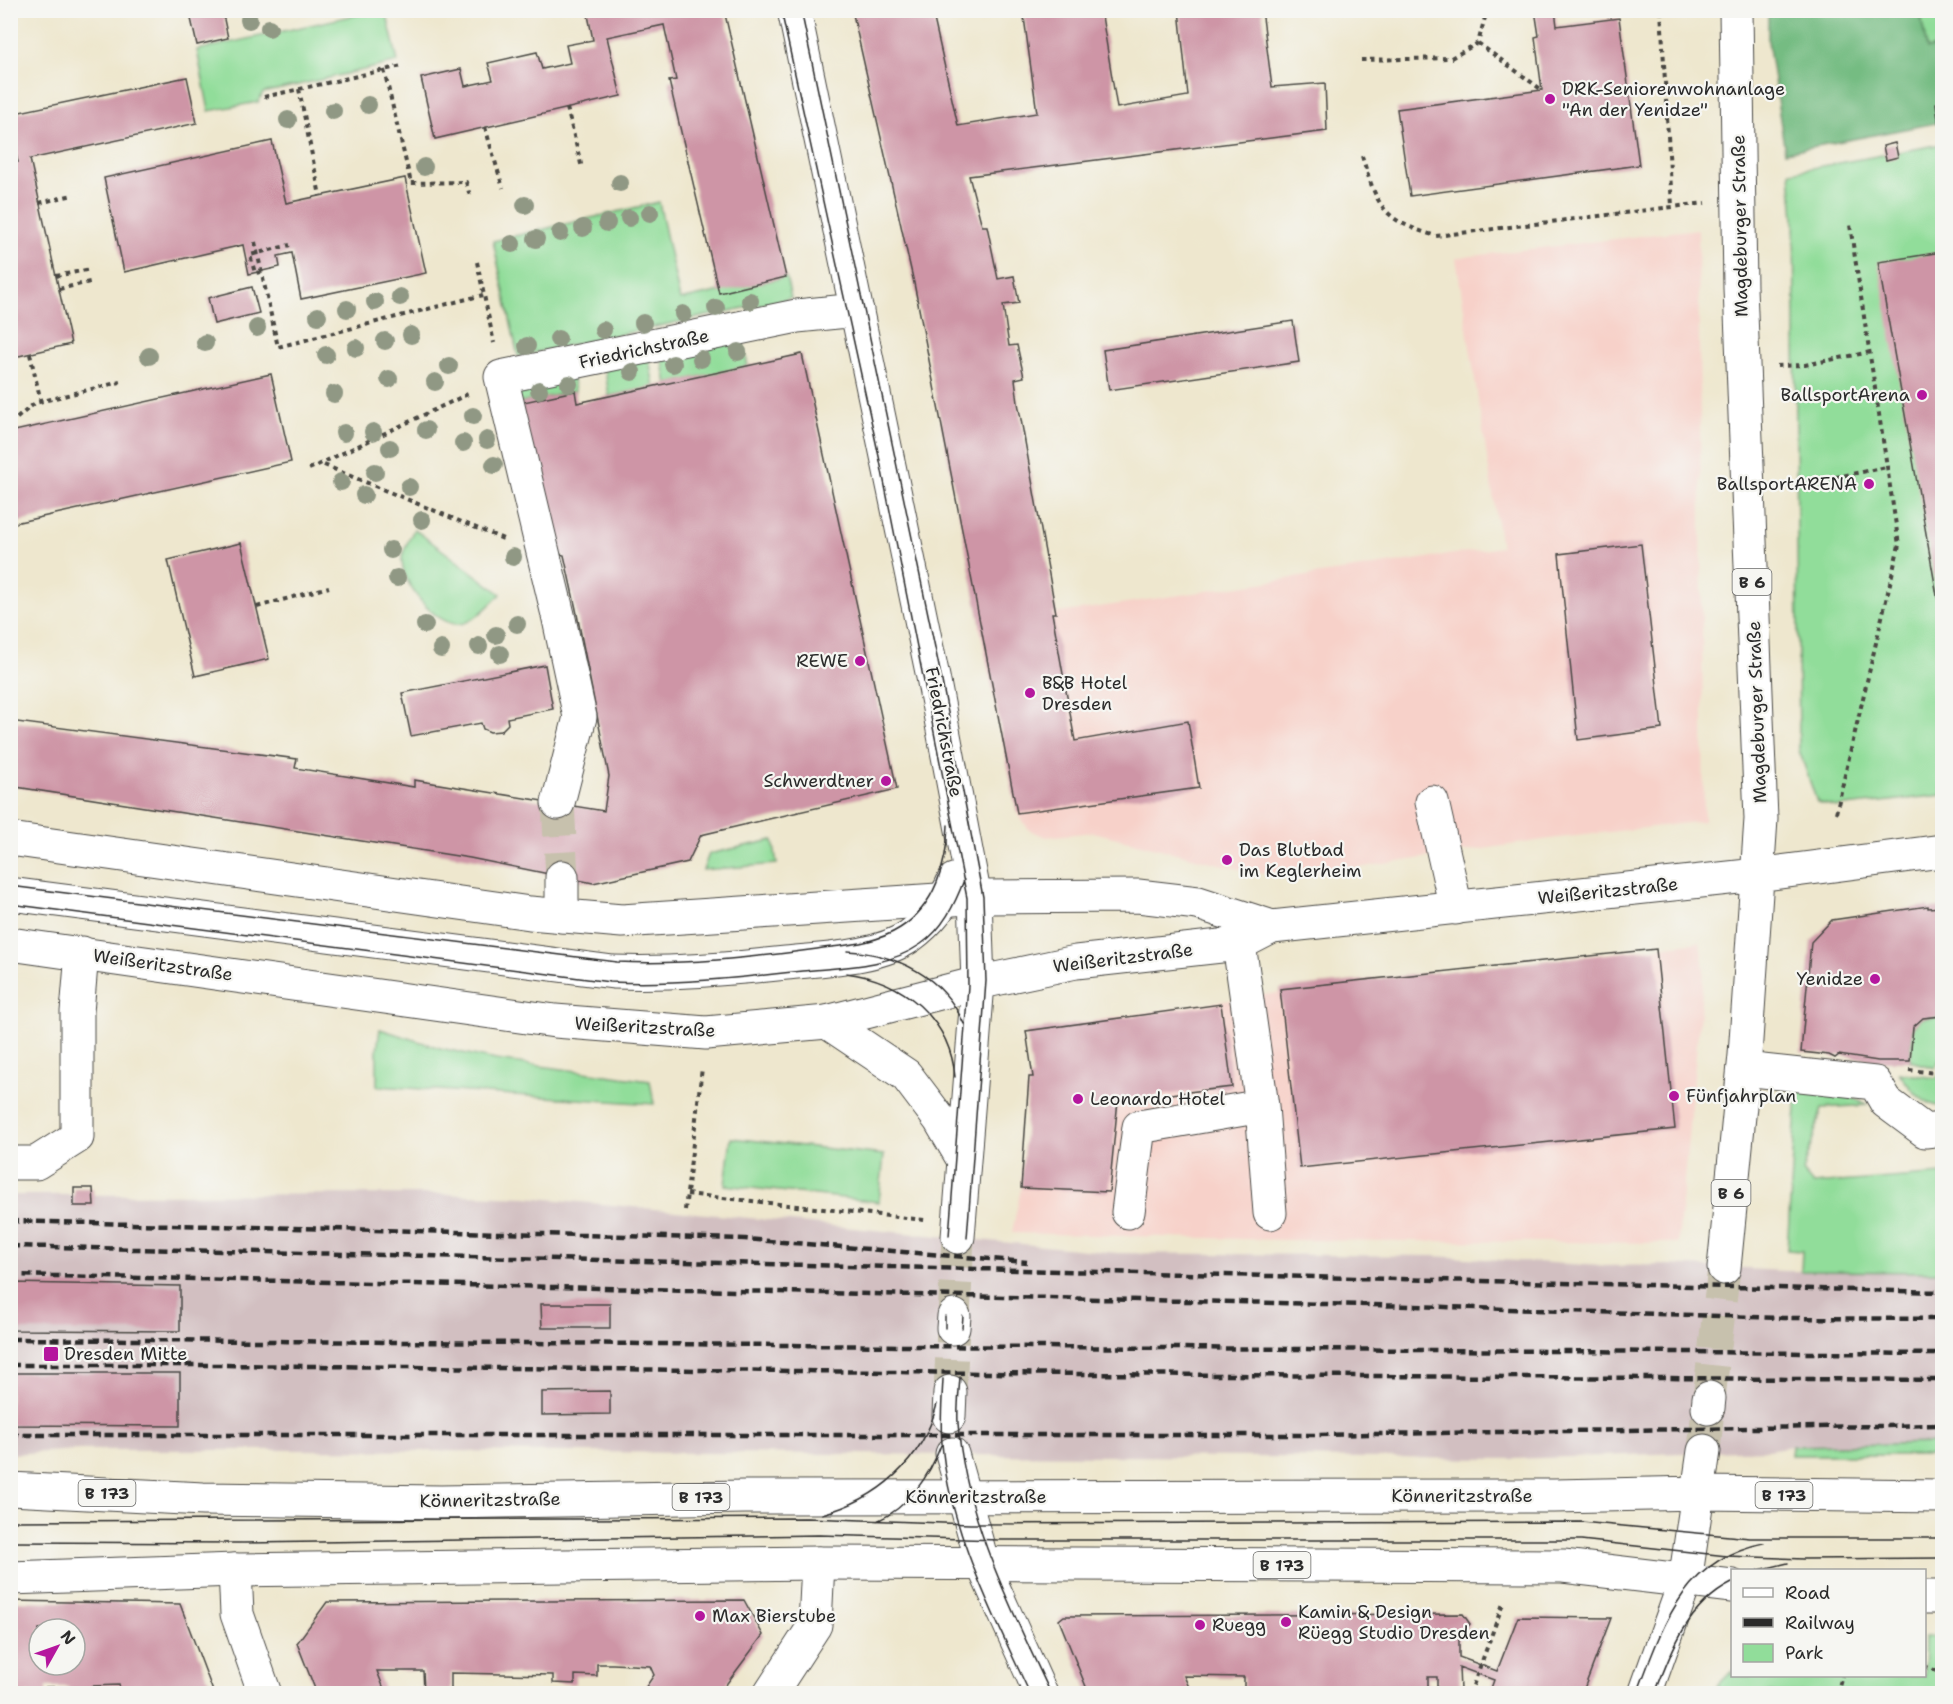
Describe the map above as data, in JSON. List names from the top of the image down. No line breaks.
{"streets":{"main road":["Magdeburger Straße","Friedrichstraße","B 6","Weißeritzstraße","B 173","Könneritzstraße"]},"crossings":[["Magdeburger Straße","Weißeritzstraße"],["Friedrichstraße","Weißeritzstraße"]],"places":{"other":["DRK-Seniorenwohnanlage \"An der Yenidze\"","BallsportArena","BallsportARENA","REWE","B&B Hotel Dresden","Schwerdtner","Das Blutbad im Keglerheim","Yenidze","Fünfjahrplan","Leonardo Hotel","Max Bierstube","Kamin & Design Rüegg Studio Dresden","Ruegg"],"transit":["Dresden Mitte"]},"legend":["Road","Railway","Park"],"north":"top right"}
